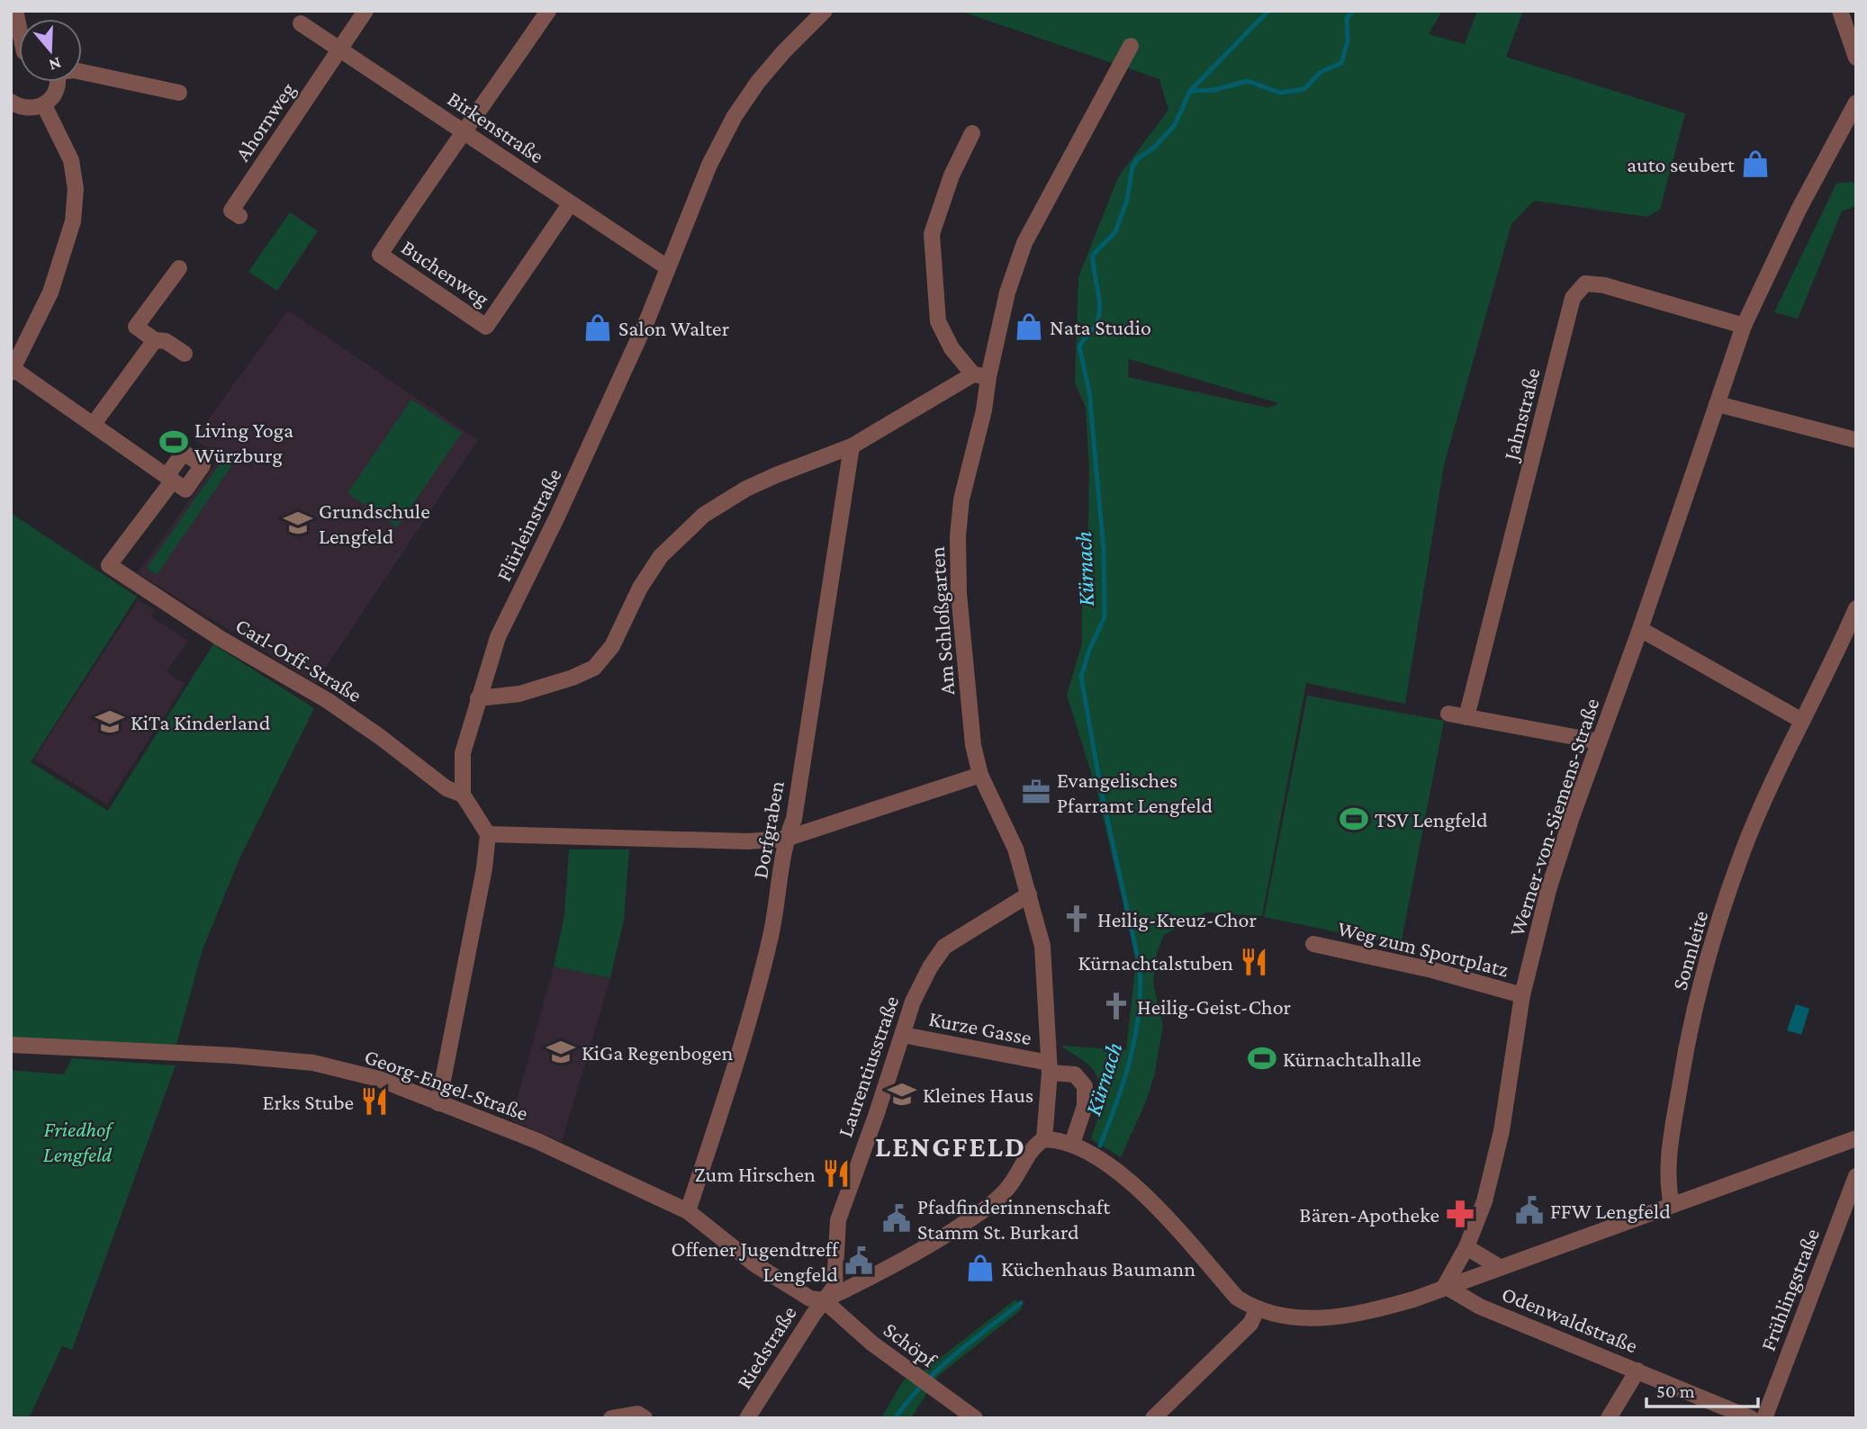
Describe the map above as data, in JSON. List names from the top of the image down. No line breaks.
{"streets":{"street":["Ahornweg","Birkenstraße","Buchenweg","Jahnstraße","Flürleinstraße","Am Schloßgarten","Carl-Orff-Straße","Werner-von-Siemens-Straße","Dorfgraben","Weg zum Sportplatz","Sonnleite","Kurze Gasse","Laurentiusstraße","Georg-Engel-Straße","Frühlingstraße","Odenwaldstraße","Schöpf","Riedstraße"]},"crossings":[["Ahornweg","Birkenstraße"],["Birkenstraße","Buchenweg"],["Birkenstraße","Flürleinstraße"],["Jahnstraße","Werner-von-Siemens-Straße"],["Flürleinstraße","Carl-Orff-Straße"],["Am Schloßgarten","Kurze Gasse"],["Am Schloßgarten","Laurentiusstraße"],["Werner-von-Siemens-Straße","Weg zum Sportplatz"],["Werner-von-Siemens-Straße","Odenwaldstraße"],["Dorfgraben","Georg-Engel-Straße"],["Kurze Gasse","Laurentiusstraße"],["Laurentiusstraße","Georg-Engel-Straße"],["Laurentiusstraße","Schöpf"],["Laurentiusstraße","Riedstraße"],["Georg-Engel-Straße","Schöpf"],["Georg-Engel-Straße","Riedstraße"],["Schöpf","Riedstraße"]],"districts":["LENGFELD"],"water":["Kürnach"],"parks":["Friedhof Lengfeld"],"places":{"shop":["auto seubert","Nata Studio","Salon Walter","Küchenhaus Baumann"],"sports":["Living Yoga Würzburg","TSV Lengfeld","Kürnachtalhalle"],"school or university":["Grundschule Lengfeld","KiTa Kinderland","KiGa Regenbogen","Kleines Haus"],"office":["Evangelisches Pfarramt Lengfeld"],"church":["Heilig-Kreuz-Chor","Heilig-Geist-Chor"],"restaurant":["Kürnachtalstuben","Erks Stube","Zum Hirschen"],"public building":["FFW Lengfeld","Pfadfinderinnenschaft Stamm St. Burkard","Offener Jugendtreff Lengfeld"],"pharmacy":["Bären-Apotheke"]},"scale_bar":"50 m","north":"bottom"}
